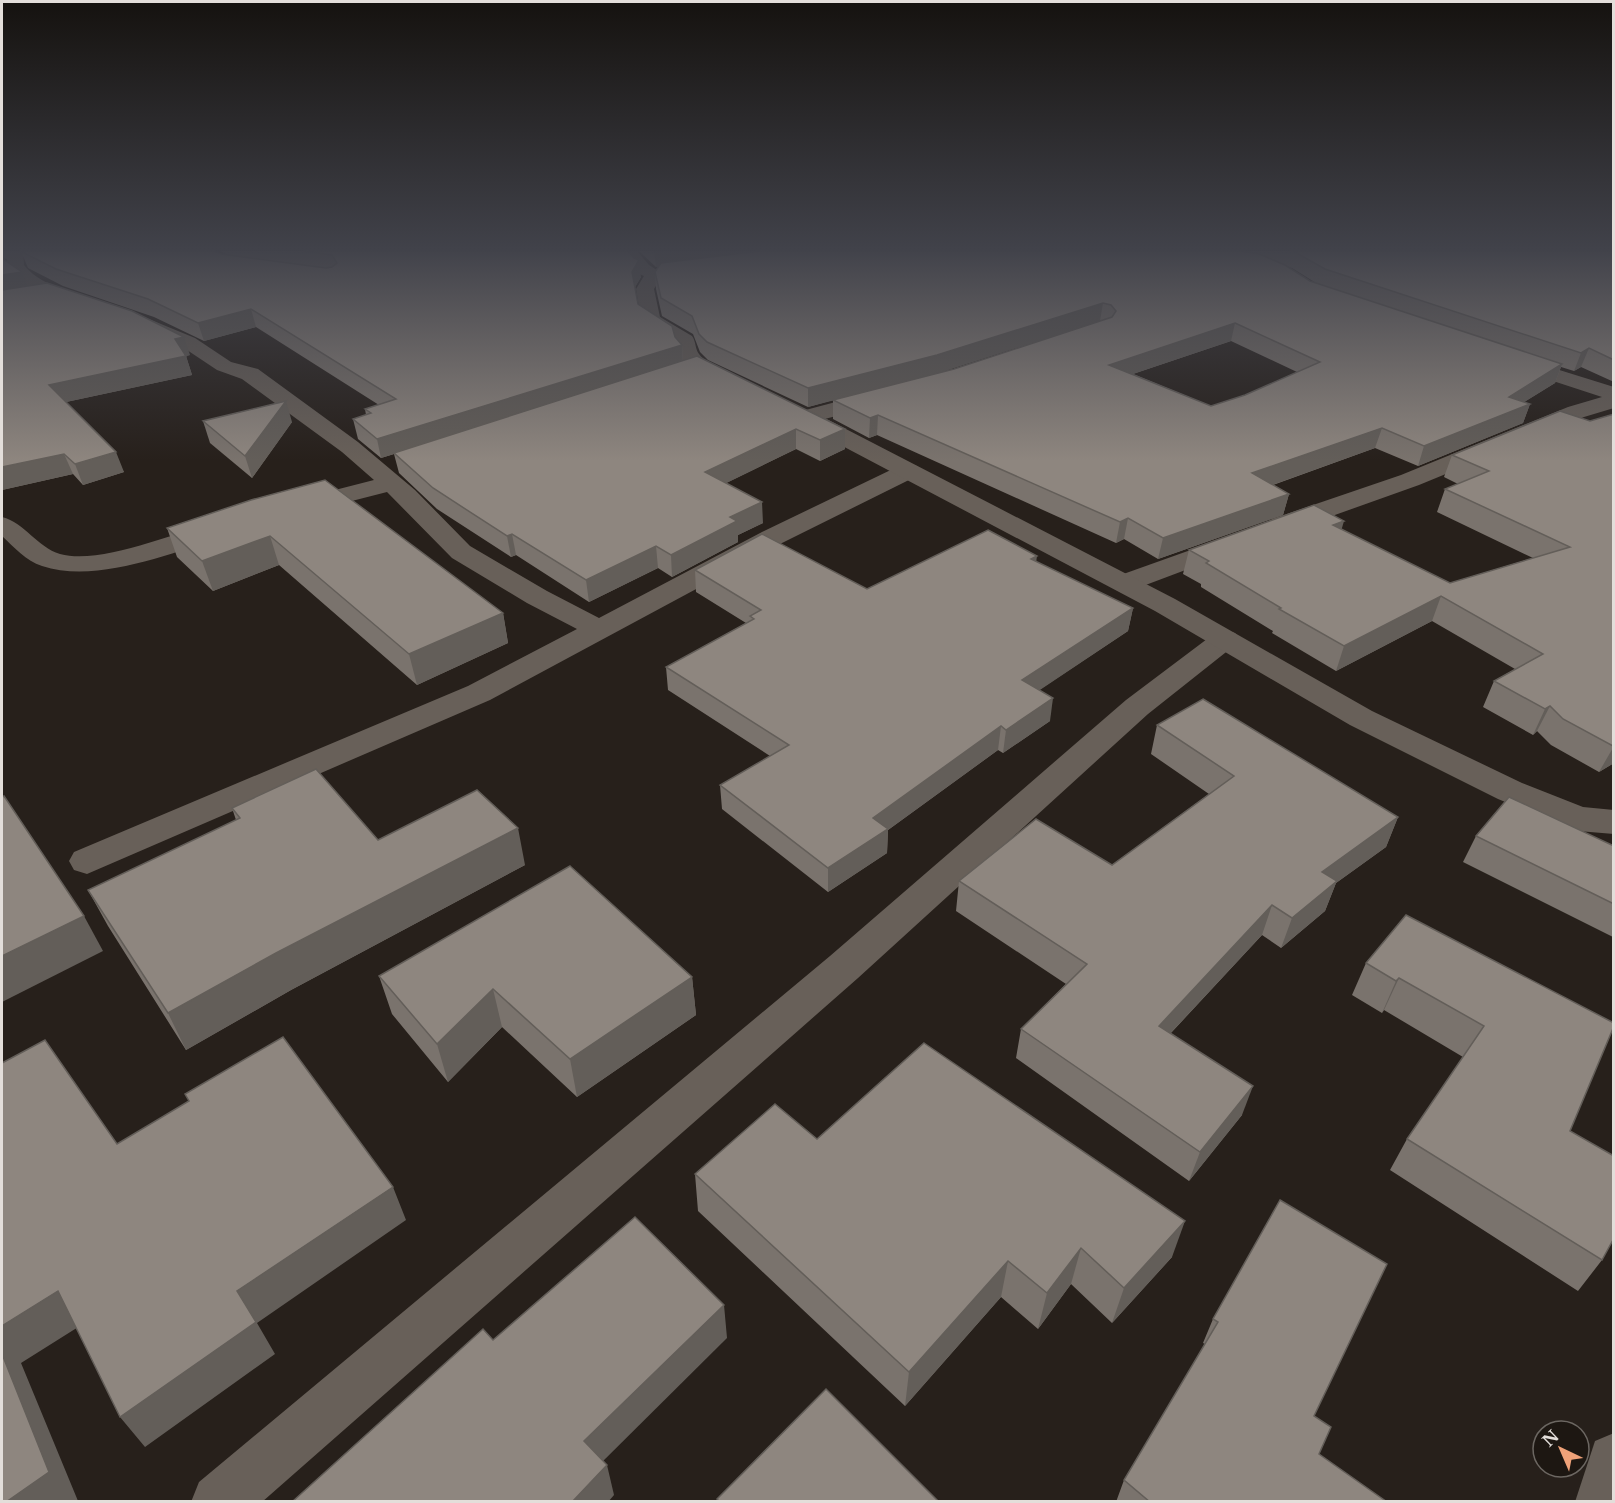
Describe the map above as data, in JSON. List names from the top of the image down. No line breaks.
{"north":"top left"}
